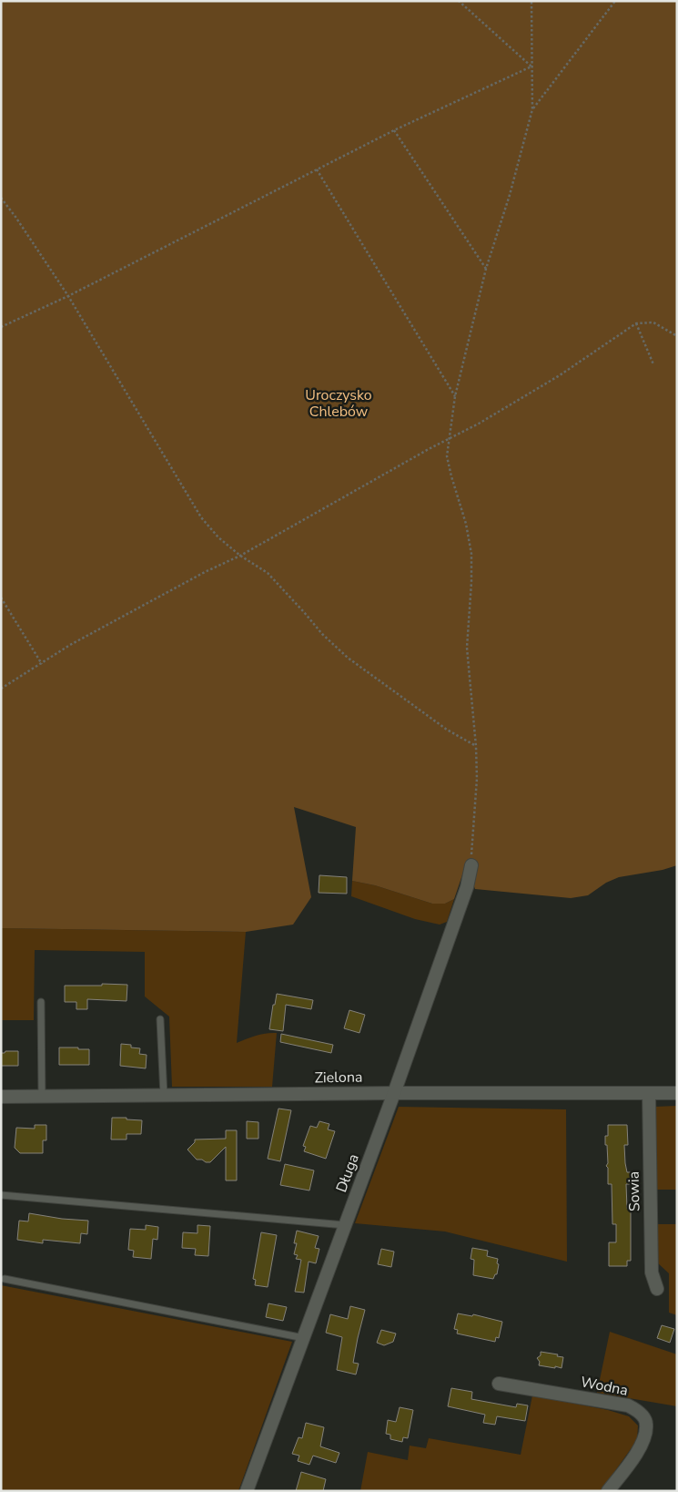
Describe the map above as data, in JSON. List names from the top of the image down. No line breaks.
{"streets":{"street":["Zielona","Długa","Sowia","Wodna"]},"crossings":[["Zielona","Długa"],["Zielona","Sowia"]],"parks":["Uroczysko Chlebów"]}
